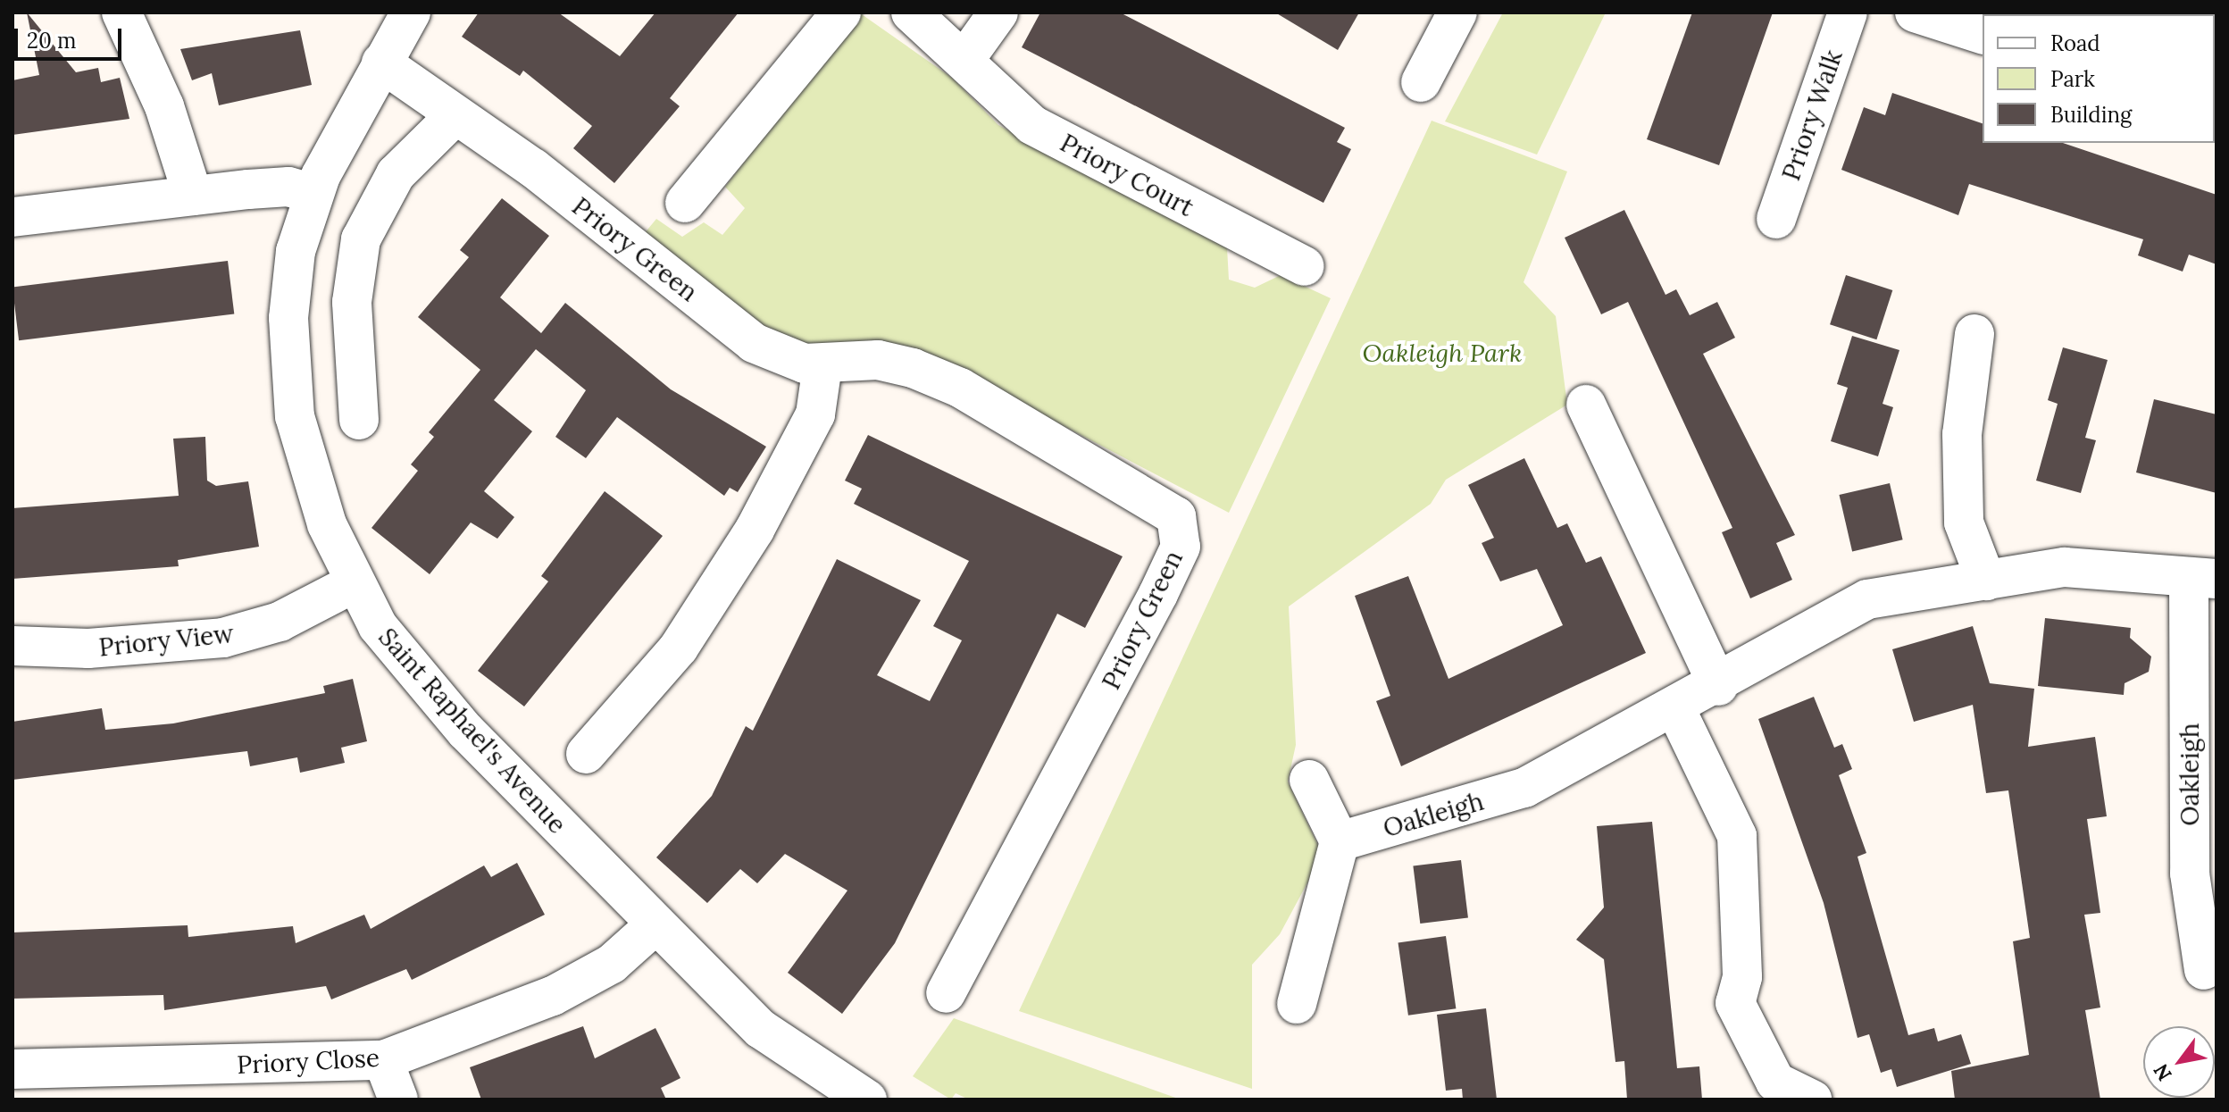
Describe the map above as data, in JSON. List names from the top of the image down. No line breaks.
{"streets":{"street":["Priory Walk","Priory Court","Priory Green","Priory View","Saint Raphael's Avenue","Oakleigh","Priory Close"]},"crossings":[["Priory Green","Saint Raphael's Avenue"],["Priory View","Saint Raphael's Avenue"],["Saint Raphael's Avenue","Priory Close"]],"parks":["Oakleigh Park"],"legend":["Road","Park","Building"],"scale_bar":"20 m","north":"bottom left"}
